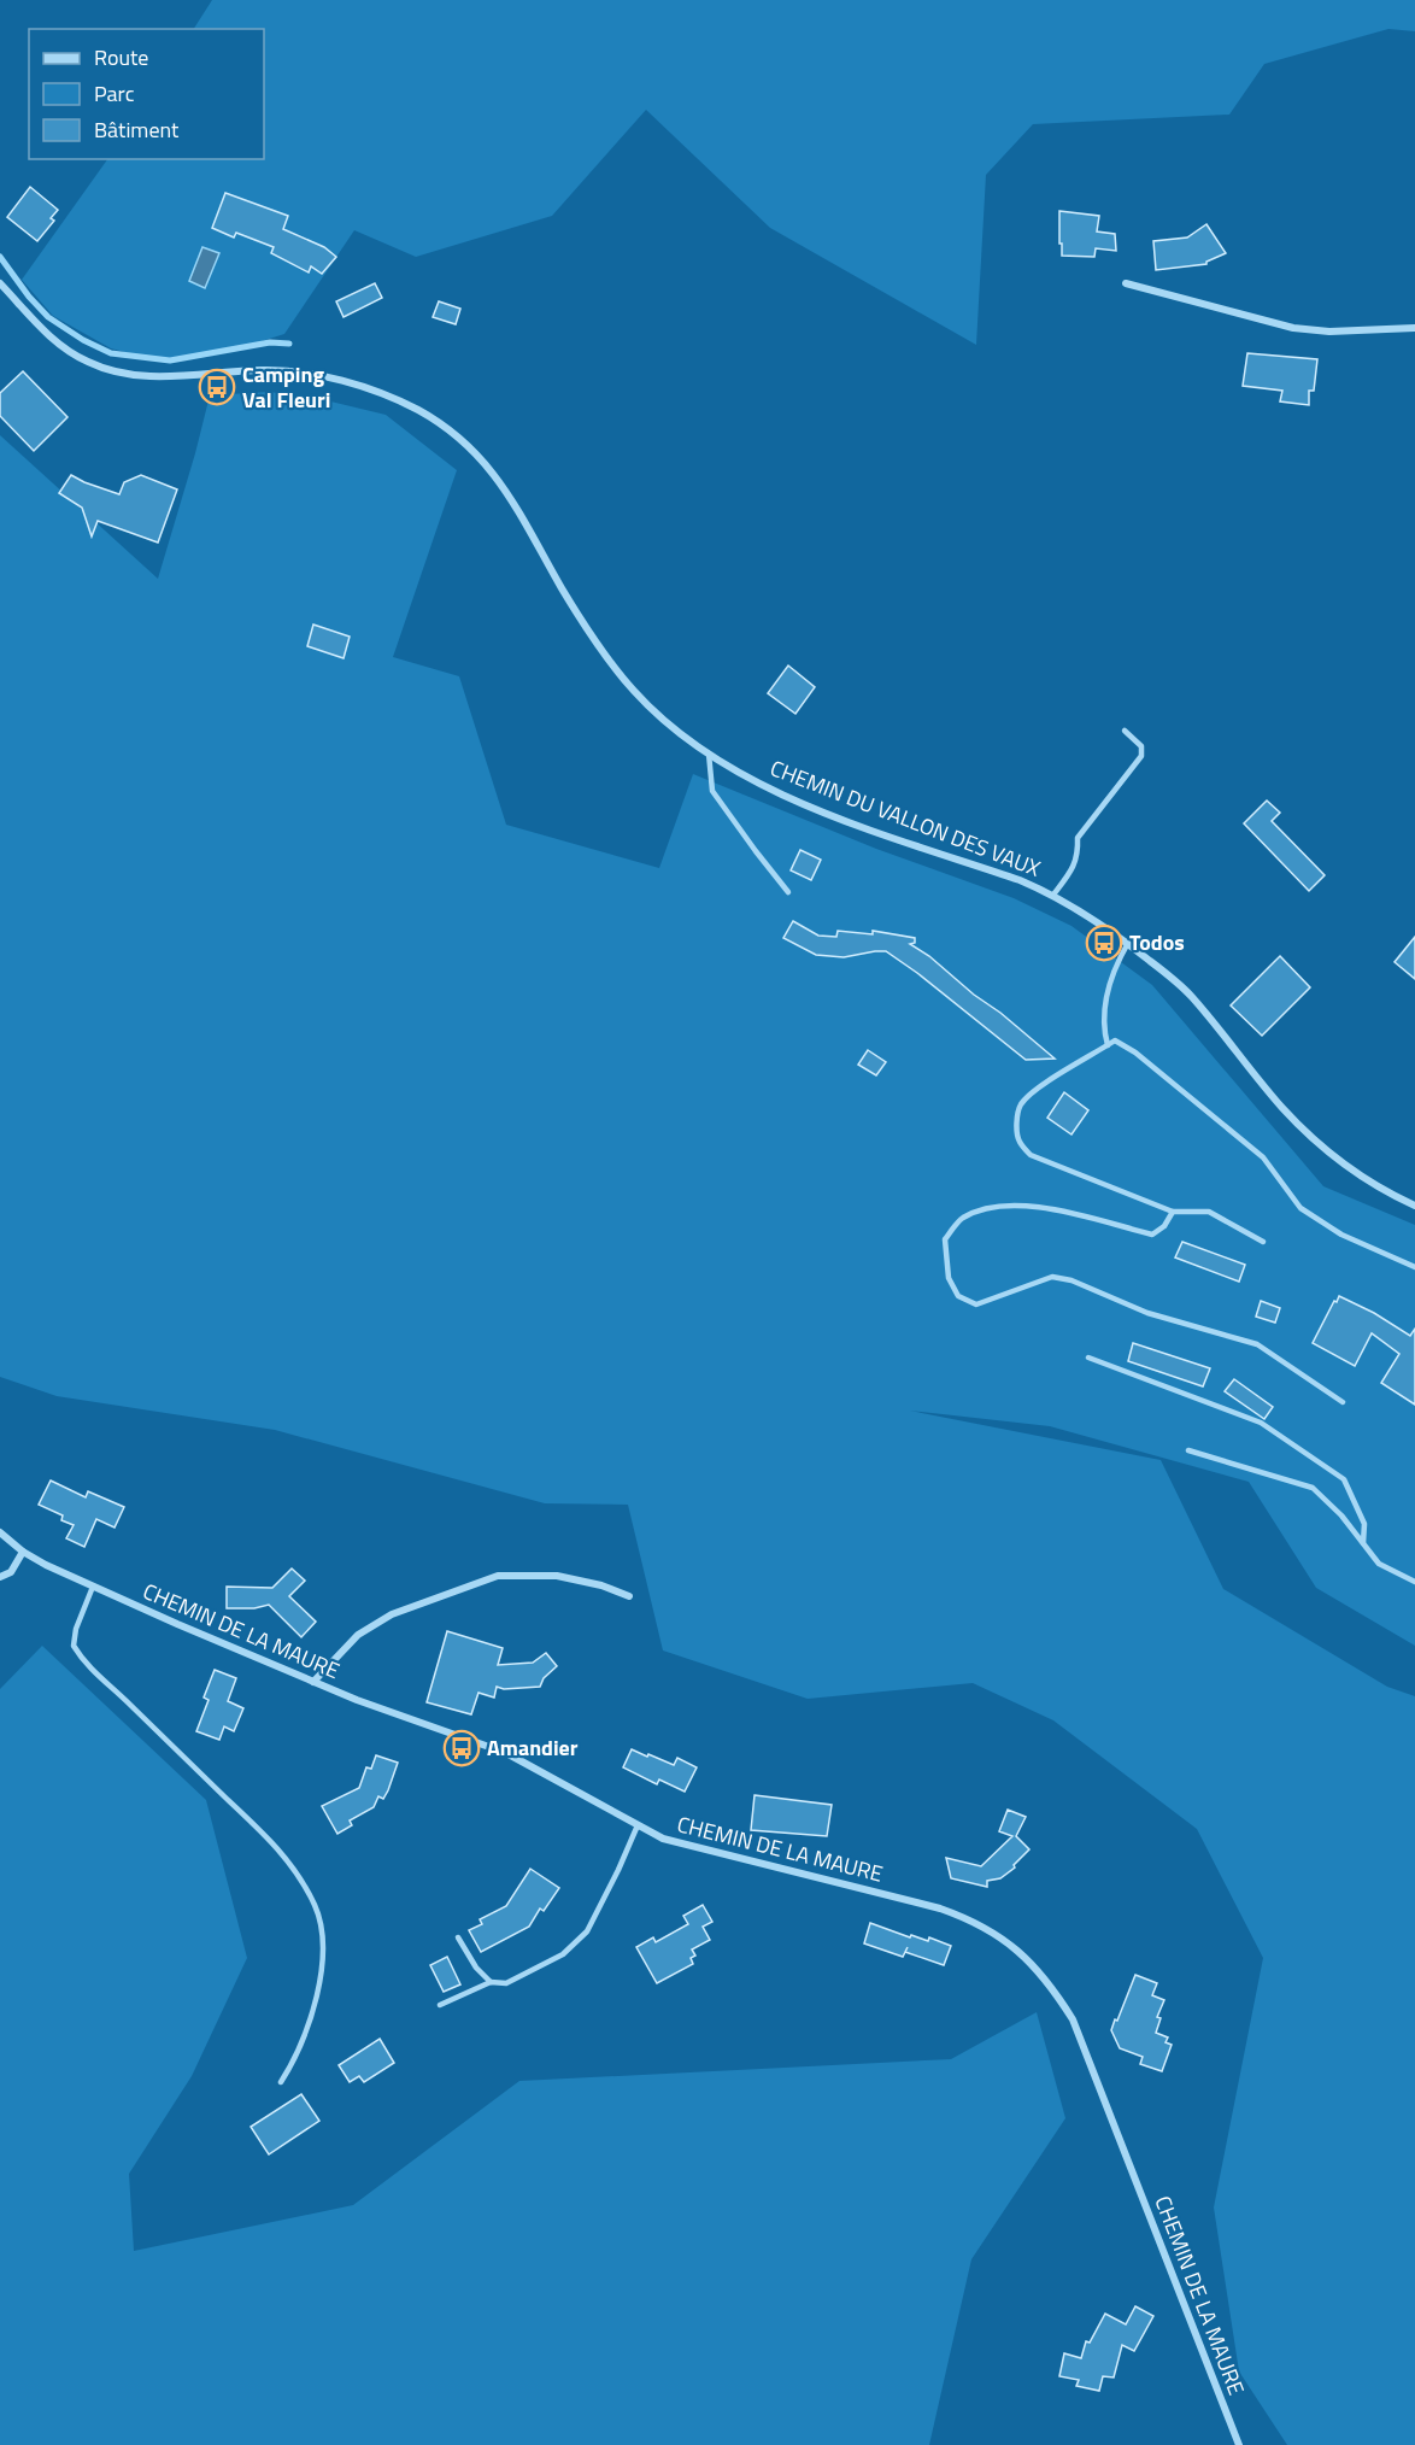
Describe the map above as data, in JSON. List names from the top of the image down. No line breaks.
{"streets":{"street":["CHEMIN DU VALLON DES VAUX","CHEMIN DE LA MAURE"]},"places":{"bus stop":["Camping Val Fleuri","Todos","Amandier"]},"legend":["Route","Parc","Bâtiment"]}
